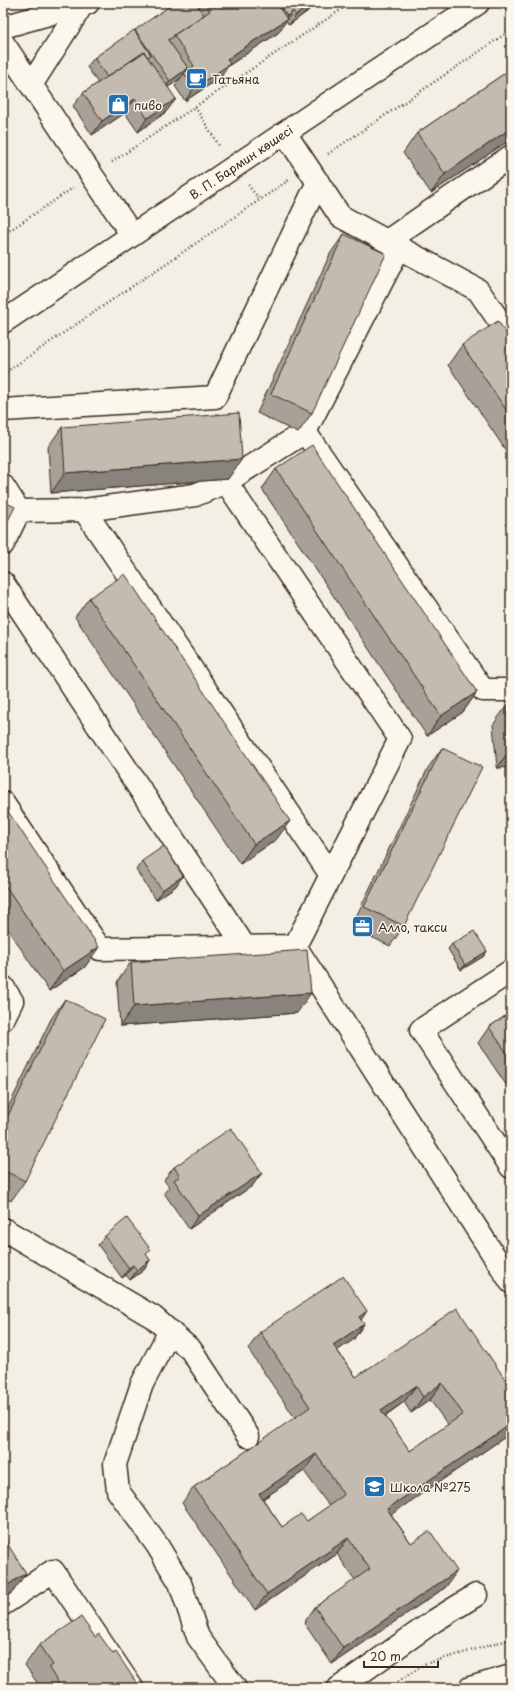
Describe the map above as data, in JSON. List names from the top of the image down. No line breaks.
{"streets":{"street":["В. П. Бармин көшесі"]},"places":{"cafe":["Татьяна"],"shop":["пиво"],"office":["Алло, такси"],"school or university":["Школа №275"]},"scale_bar":"20 m"}
